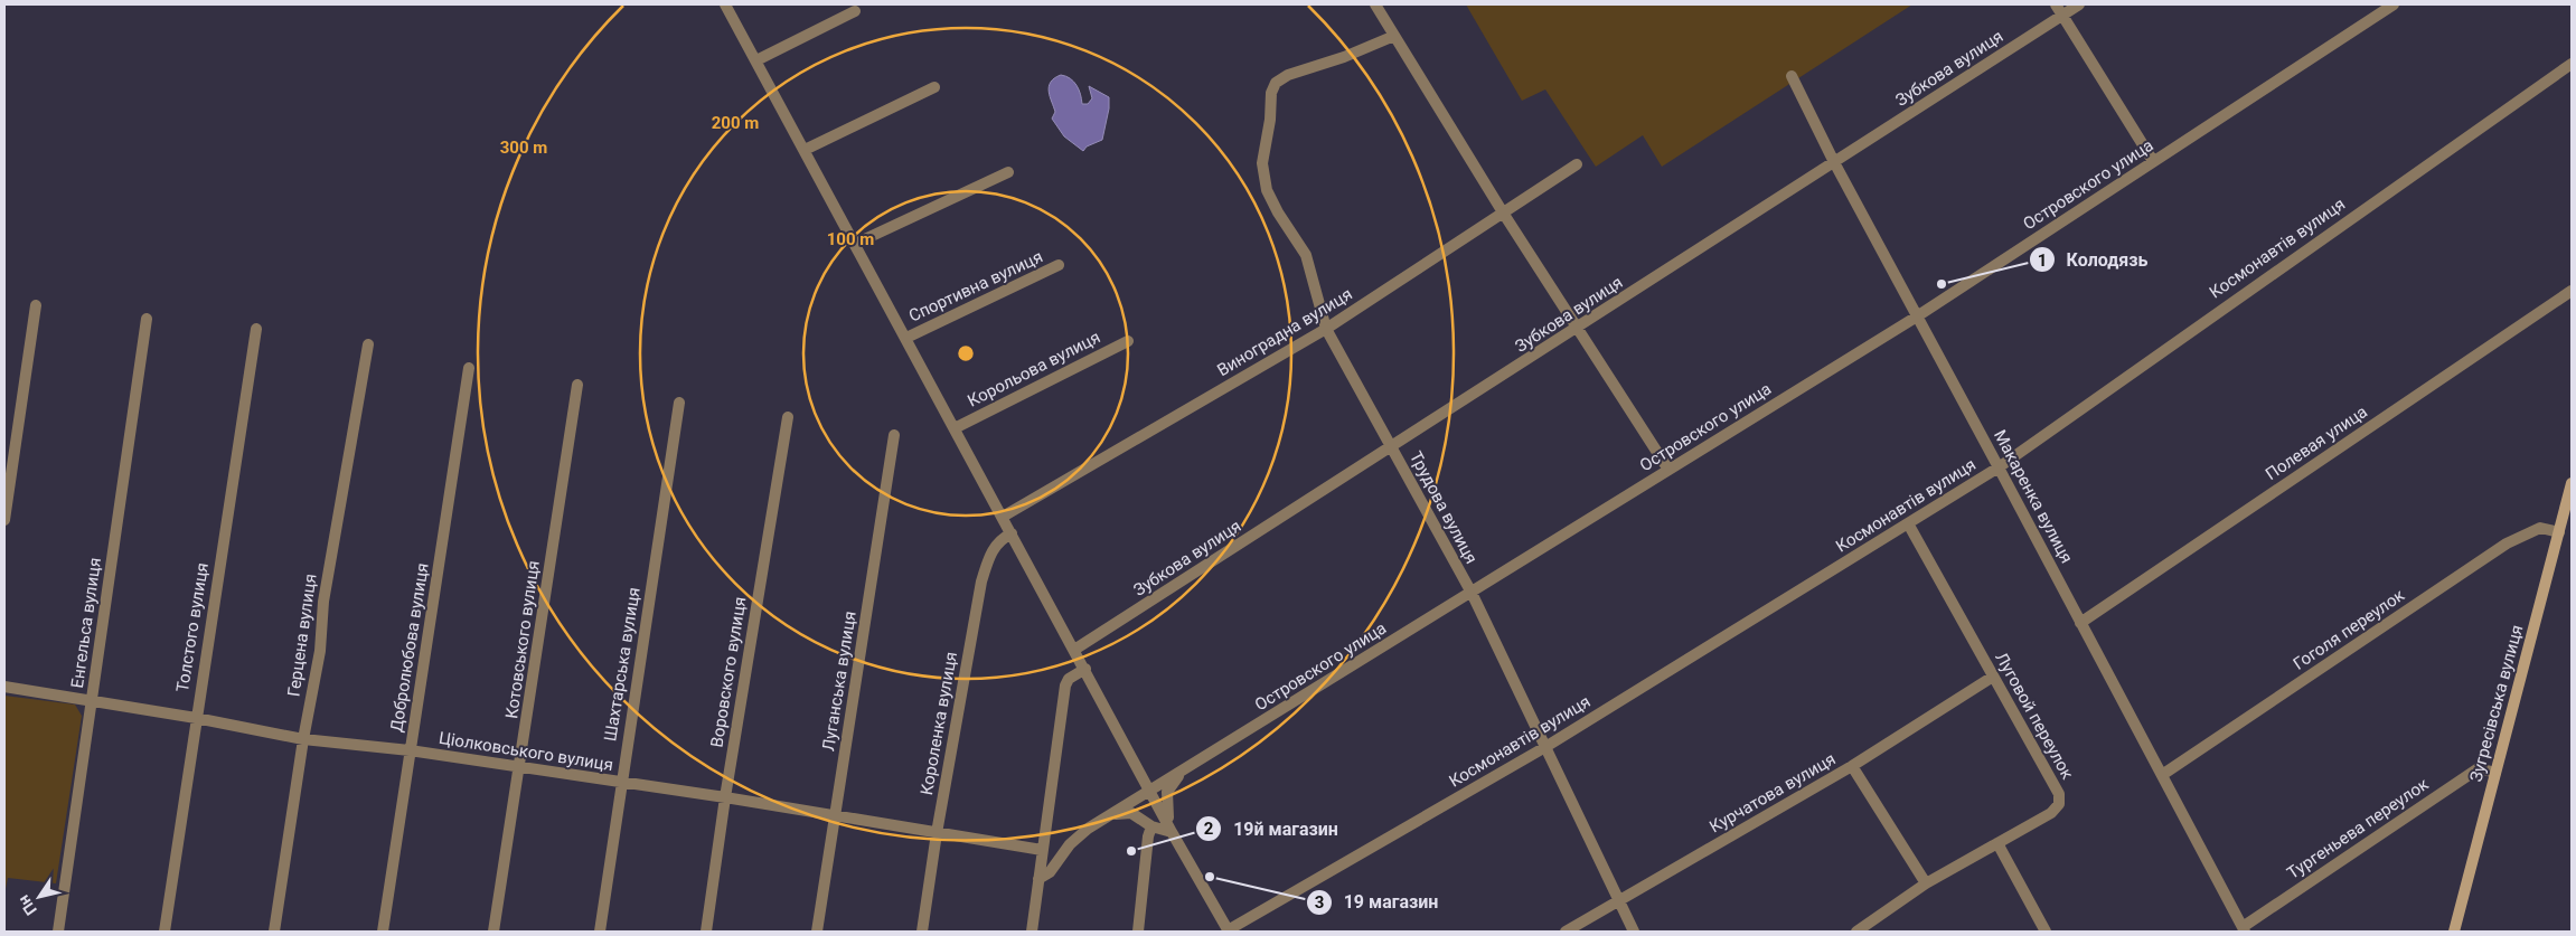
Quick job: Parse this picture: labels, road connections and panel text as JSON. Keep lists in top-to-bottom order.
{
  "streets": {
    "street": [
      "Зубкова вулиця",
      "Островского улица",
      "Космонавтів вулиця",
      "Спортивна вулиця",
      "Виноградна вулиця",
      "Корольова вулиця",
      "Полевая улица",
      "Макаренка вулиця",
      "Трудова вулиця",
      "Енгельса вулиця",
      "Толстого вулиця",
      "Гоголя переулок",
      "Герцена вулиця",
      "Котовського вулиця",
      "Добролюбова вулиця",
      "Шахтарська вулиця",
      "Воровского вулиця",
      "Луганська вулиця",
      "Зугресівська вулиця",
      "Луговой переулок",
      "Короленка вулиця",
      "Ціолковського вулиця",
      "Курчатова вулиця",
      "Тургеньева переулок"
    ]
  },
  "crossings": [
    ["Зубкова вулиця", "Макаренка вулиця"],
    ["Зубкова вулиця", "Трудова вулиця"],
    ["Островского улица", "Макаренка вулиця"],
    ["Островского улица", "Трудова вулиця"],
    ["Космонавтів вулиця", "Макаренка вулиця"],
    ["Космонавтів вулиця", "Трудова вулиця"],
    ["Космонавтів вулиця", "Луговой переулок"],
    ["Виноградна вулиця", "Трудова вулиця"],
    ["Полевая улица", "Макаренка вулиця"],
    ["Макаренка вулиця", "Гоголя переулок"],
    ["Макаренка вулиця", "Тургеньева переулок"],
    ["Трудова вулиця", "Курчатова вулиця"],
    ["Енгельса вулиця", "Ціолковського вулиця"],
    ["Толстого вулиця", "Ціолковського вулиця"],
    ["Гоголя переулок", "Зугресівська вулиця"],
    ["Герцена вулиця", "Ціолковського вулиця"],
    ["Котовського вулиця", "Ціолковського вулиця"],
    ["Добролюбова вулиця", "Ціолковського вулиця"],
    ["Шахтарська вулиця", "Ціолковського вулиця"],
    ["Воровского вулиця", "Ціолковського вулиця"],
    ["Луганська вулиця", "Ціолковського вулиця"],
    ["Зугресівська вулиця", "Тургеньева переулок"],
    ["Луговой переулок", "Курчатова вулиця"],
    ["Короленка вулиця", "Ціолковського вулиця"]
  ],
  "places": ["Колодязь", "19й магазин", "19 магазин"],
  "north": "bottom left",
  "rings": ["200 m", "300 m", "100 m"]
}
